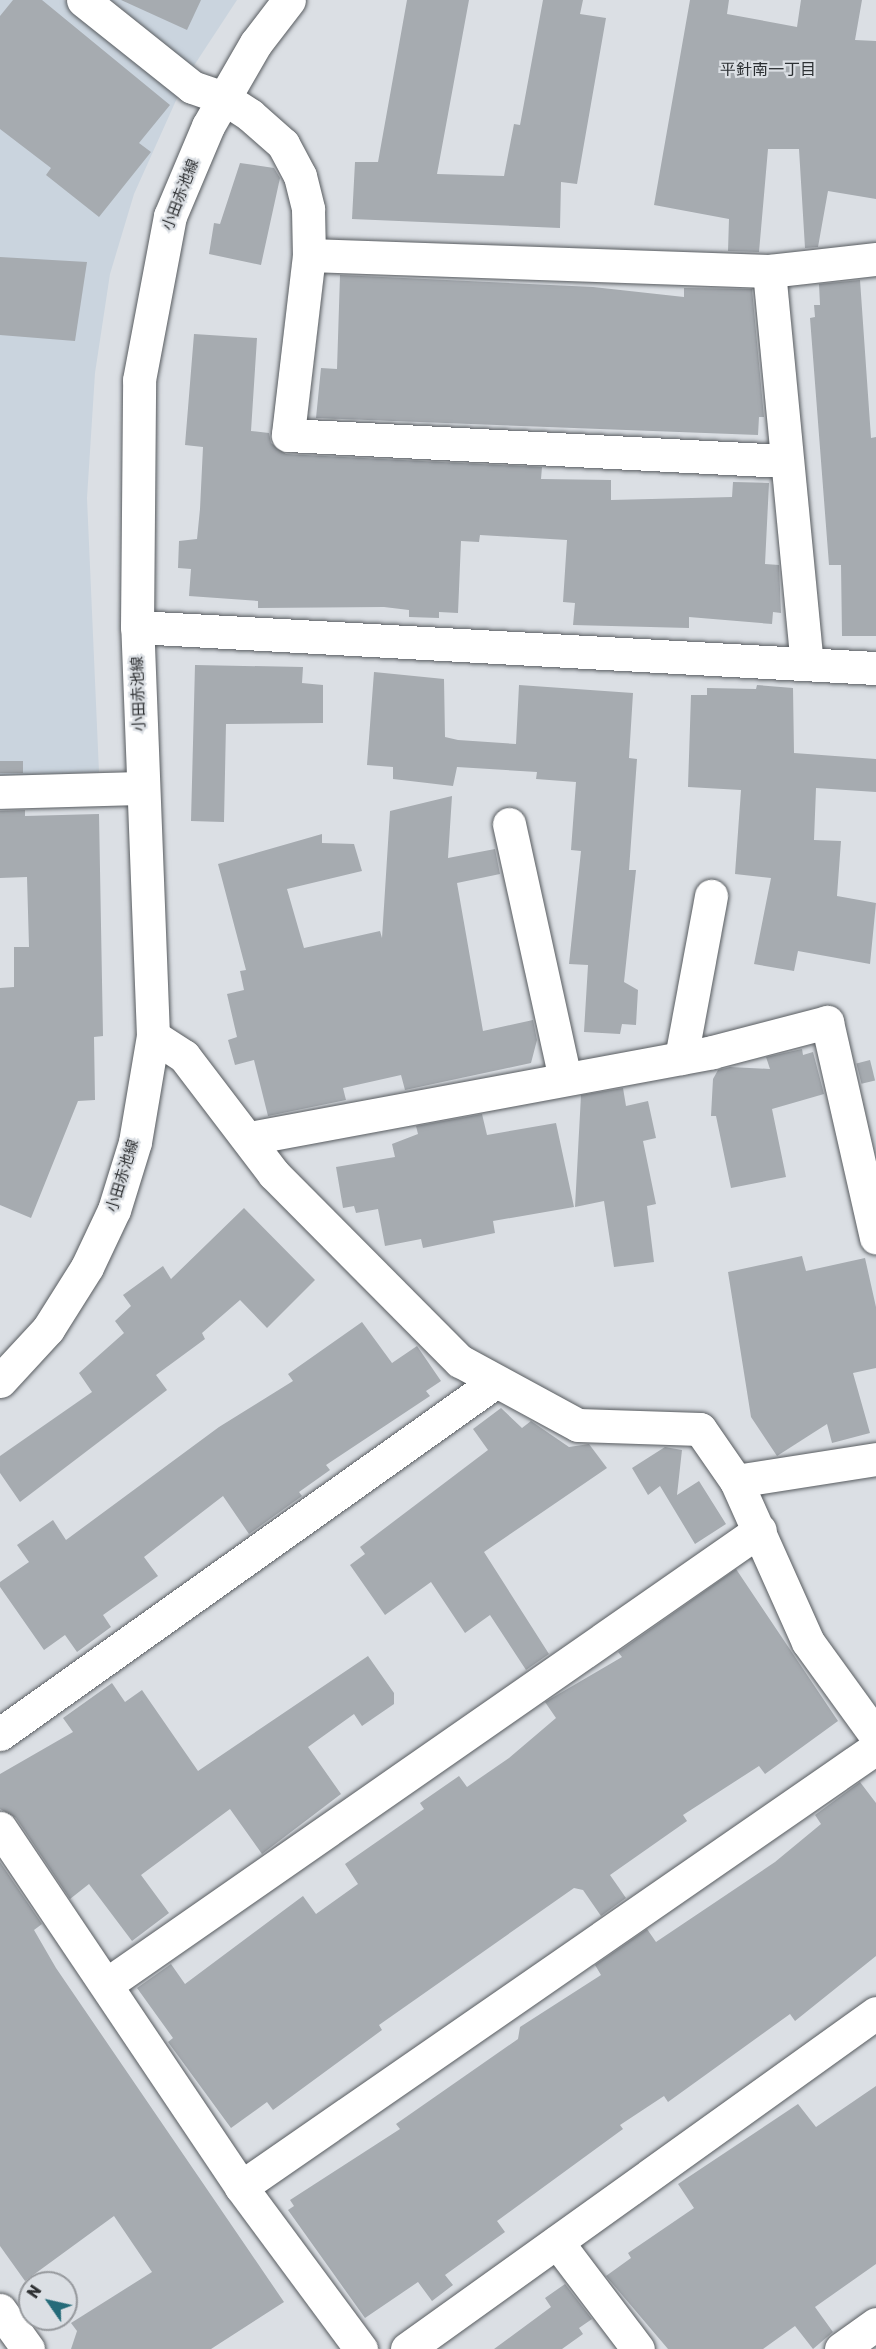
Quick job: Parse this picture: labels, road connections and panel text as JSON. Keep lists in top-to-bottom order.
{
  "streets": {
    "street": ["小田赤池線"]
  },
  "districts": ["平針南一丁目"],
  "north": "top left"
}
